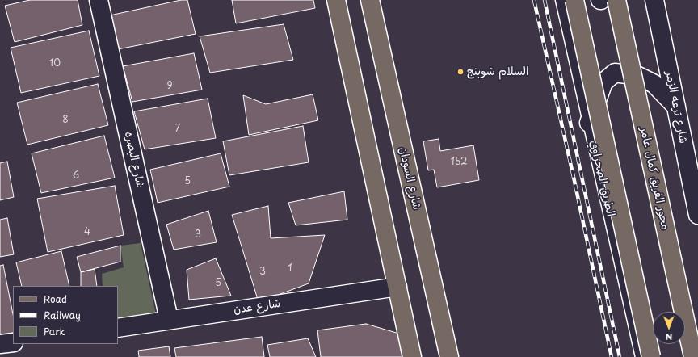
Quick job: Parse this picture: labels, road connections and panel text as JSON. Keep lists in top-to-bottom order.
{
  "streets": {
    "main road": ["شارع السودان", "محور الفريق كمال عامر"],
    "street": ["شارع ترعه الزمر", "شارع البصره", "شارع عدن"],
    "lane": ["الطريق الصحراوي"]
  },
  "crossings": [
    ["شارع البصره", "شارع عدن"]
  ],
  "places": ["السلام شوبنج"],
  "house_numbers": [
    "10",
    "9",
    "8",
    "7",
    "152",
    "6",
    "5",
    "4",
    "3",
    "1",
    "3",
    "5"
  ],
  "legend": ["Road", "Railway", "Park"],
  "north": "bottom"
}
